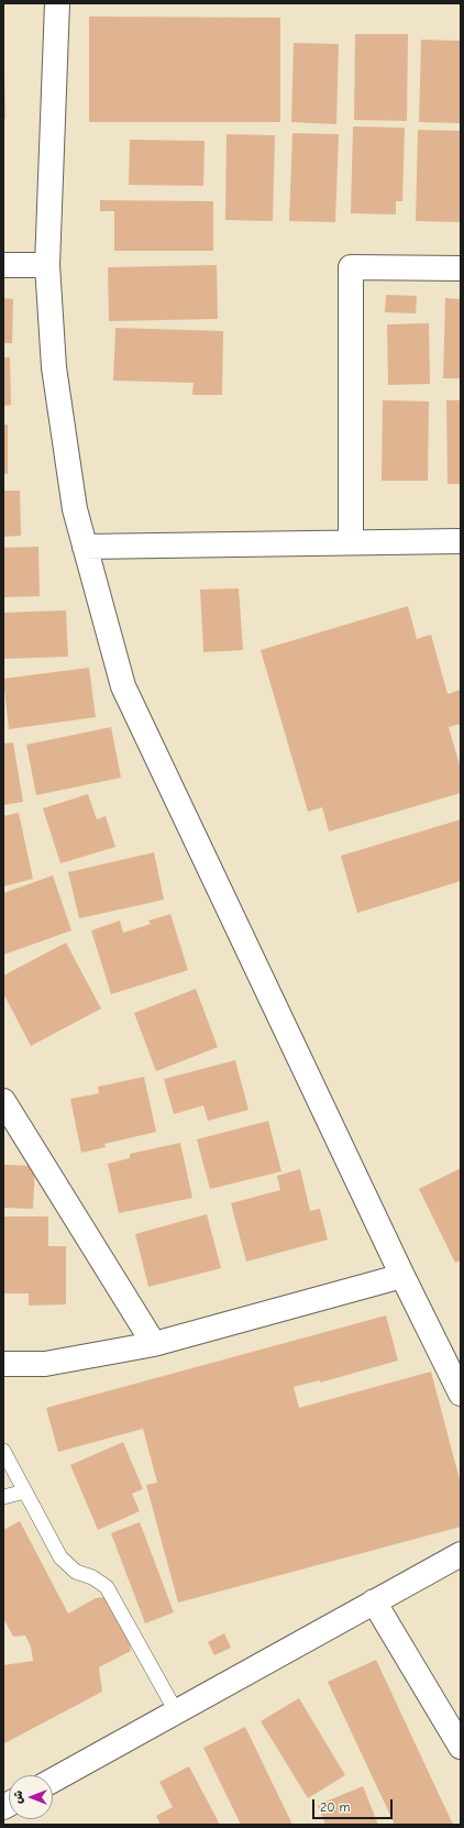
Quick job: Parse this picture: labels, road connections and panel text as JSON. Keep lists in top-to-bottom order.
{
  "scale_bar": "20 m",
  "north": "left"
}
